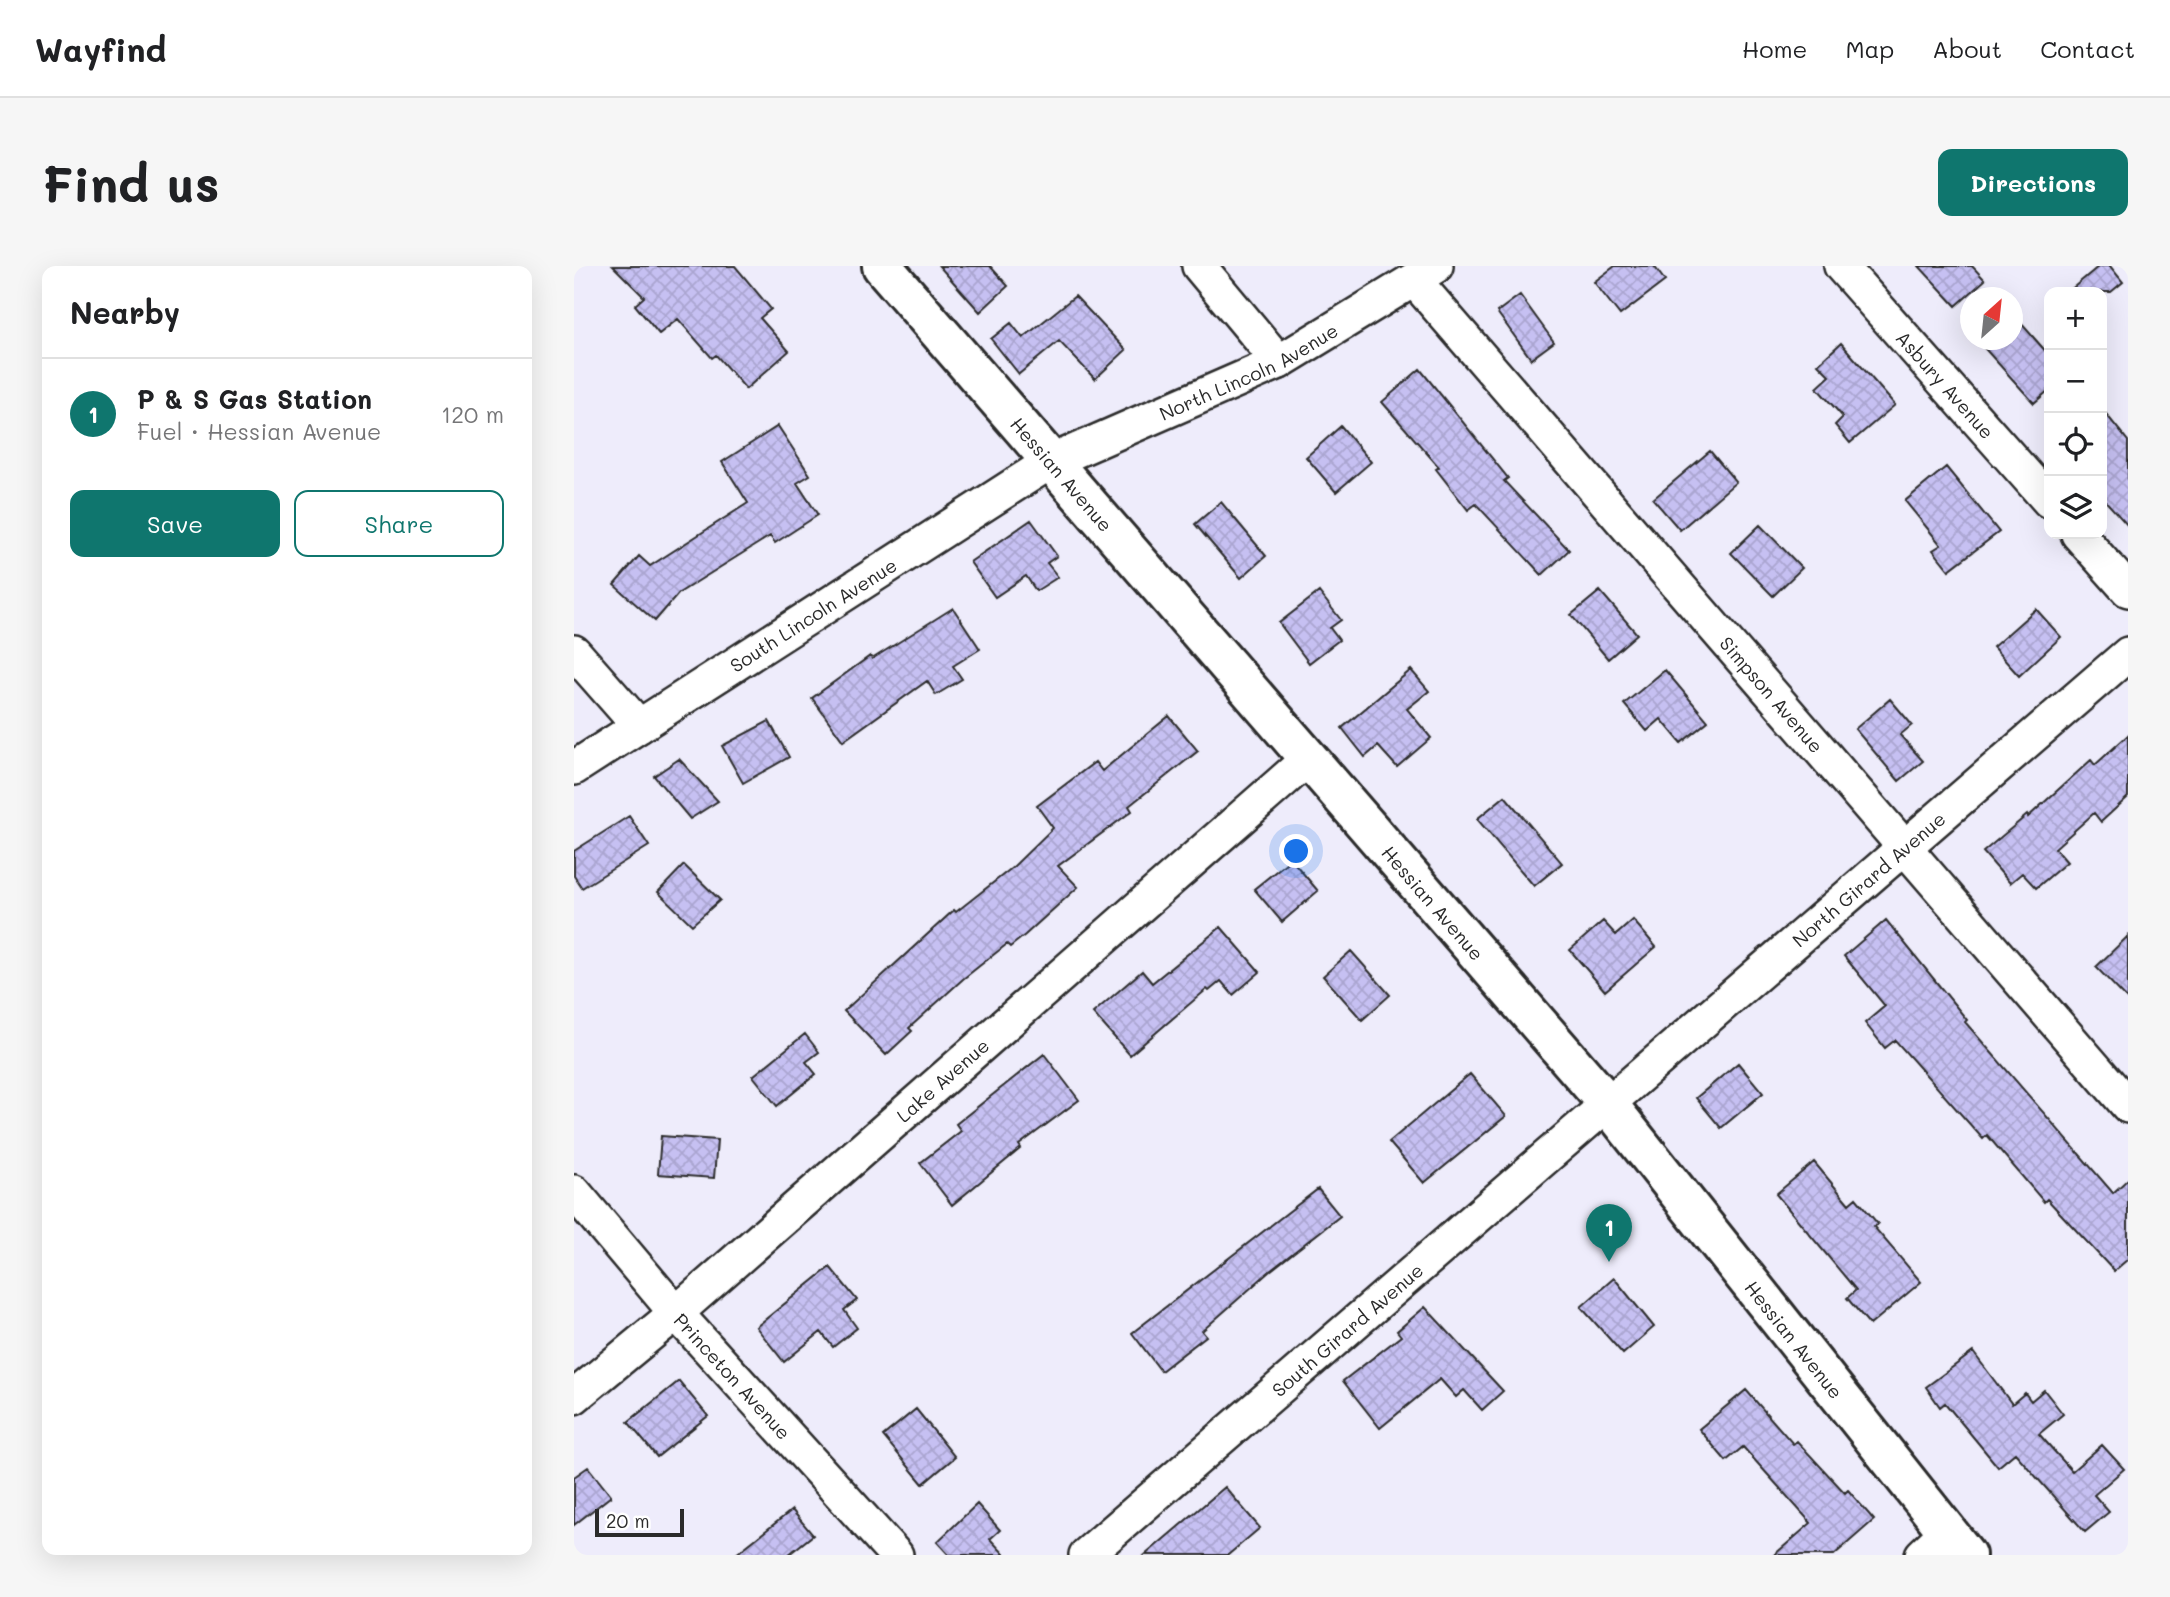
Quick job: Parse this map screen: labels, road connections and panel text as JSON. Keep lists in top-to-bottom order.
{
  "streets": {
    "main road": ["Hessian Avenue"],
    "street": [
      "North Lincoln Avenue",
      "Asbury Avenue",
      "South Lincoln Avenue",
      "Simpson Avenue",
      "North Girard Avenue",
      "Lake Avenue",
      "South Girard Avenue",
      "Princeton Avenue"
    ]
  },
  "crossings": [
    ["North Lincoln Avenue", "Hessian Avenue"],
    ["North Lincoln Avenue", "South Lincoln Avenue"],
    ["North Lincoln Avenue", "Simpson Avenue"],
    ["Hessian Avenue", "South Lincoln Avenue"],
    ["Hessian Avenue", "North Girard Avenue"],
    ["Hessian Avenue", "Lake Avenue"],
    ["Hessian Avenue", "South Girard Avenue"],
    ["Simpson Avenue", "North Girard Avenue"],
    ["North Girard Avenue", "South Girard Avenue"],
    ["Lake Avenue", "Princeton Avenue"]
  ],
  "scale_bar": "20 m",
  "north": "top right",
  "page": {
    "header": "Wayfind",
    "nav": [
      "Home",
      "Map",
      "About",
      "Contact"
    ],
    "buttons": [
      "Directions",
      ["Save", "Share"]
    ],
    "title": "Find us",
    "heading": "Nearby",
    "map_buttons": ["+", "−"],
    "list": [
      {
        "mark": "1",
        "name": "P & S Gas Station",
        "note": "Fuel · Hessian Avenue",
        "value": "120 m"
      }
    ],
    "pins": "1",
    "scale": "20 m"
  }
}
